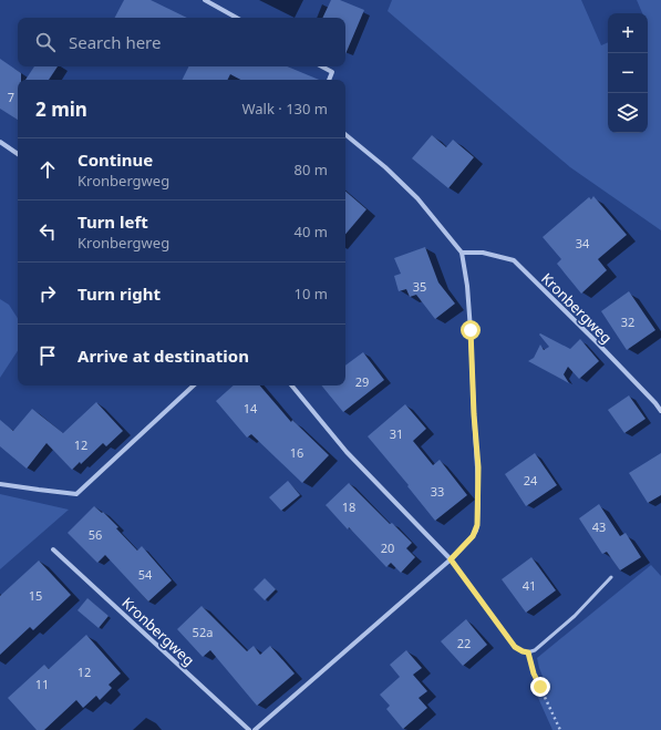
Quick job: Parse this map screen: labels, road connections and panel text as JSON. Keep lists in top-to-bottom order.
{
  "streets": {
    "street": ["Kronbergweg"]
  },
  "house_numbers": [
    "7",
    "34",
    "35",
    "32",
    "29",
    "14",
    "31",
    "12",
    "16",
    "24",
    "33",
    "18",
    "43",
    "56",
    "20",
    "54",
    "41",
    "15",
    "52a",
    "22",
    "12",
    "11"
  ],
  "page": {
    "map_buttons": ["+", "−"],
    "search": "Search here",
    "heading": ["2 min", "Walk · 130 m"],
    "list": [
      ["Continue", "Kronbergweg", "80 m"],
      ["Turn left", "Kronbergweg", "40 m"],
      ["Turn right", "10 m"],
      "Arrive at destination"
    ]
  }
}
